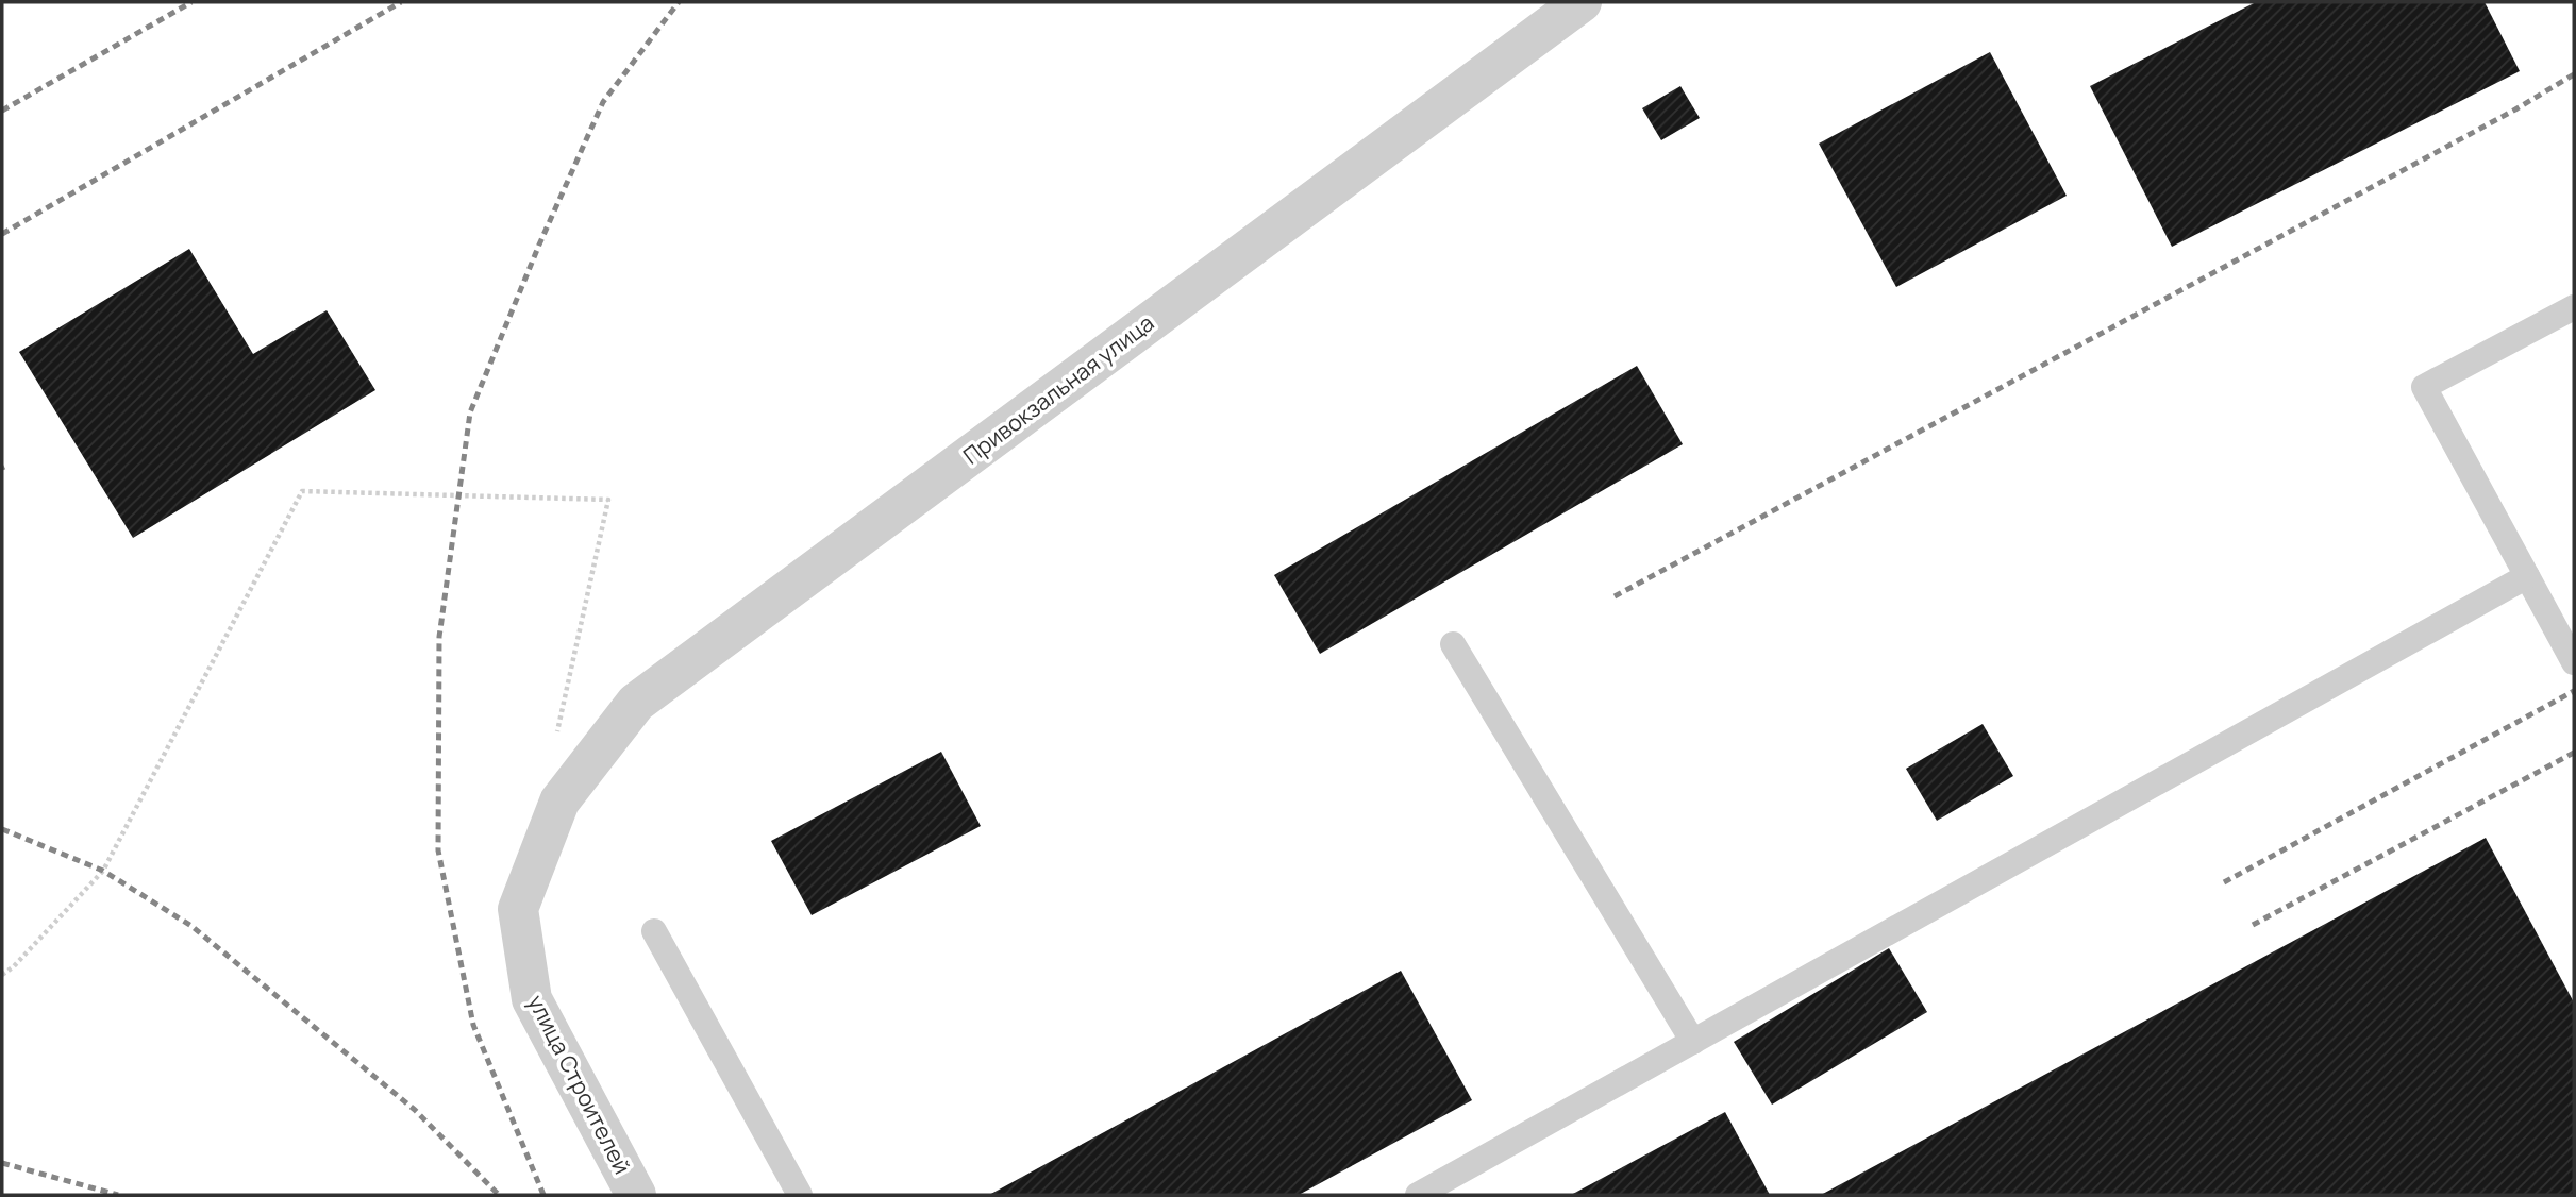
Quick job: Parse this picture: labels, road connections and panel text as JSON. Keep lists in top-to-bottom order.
{
  "streets": {
    "street": ["Привокзальная улица", "улица Строителей"]
  },
  "crossings": [
    ["Привокзальная улица", "улица Строителей"]
  ]
}
